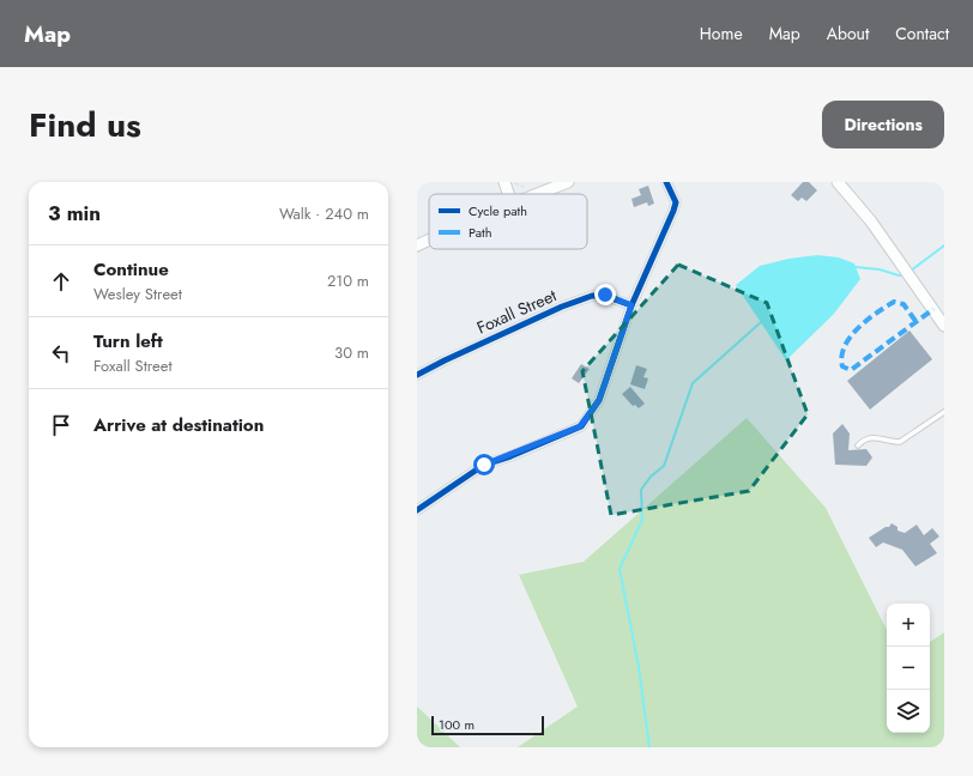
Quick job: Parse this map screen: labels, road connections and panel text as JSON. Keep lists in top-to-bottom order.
{
  "streets": {
    "street": ["Foxall Street"]
  },
  "legend": ["Cycle path", "Path"],
  "scale_bar": "100 m",
  "page": {
    "header": "Map",
    "nav": [
      "Home",
      "Map",
      "About",
      "Contact"
    ],
    "title": "Find us",
    "buttons": "Directions",
    "heading": ["3 min", "Walk · 240 m"],
    "list": [
      ["Continue", "Wesley Street", "210 m"],
      ["Turn left", "Foxall Street", "30 m"],
      "Arrive at destination"
    ],
    "map_buttons": ["+", "−"],
    "scale": "100 m"
  }
}
